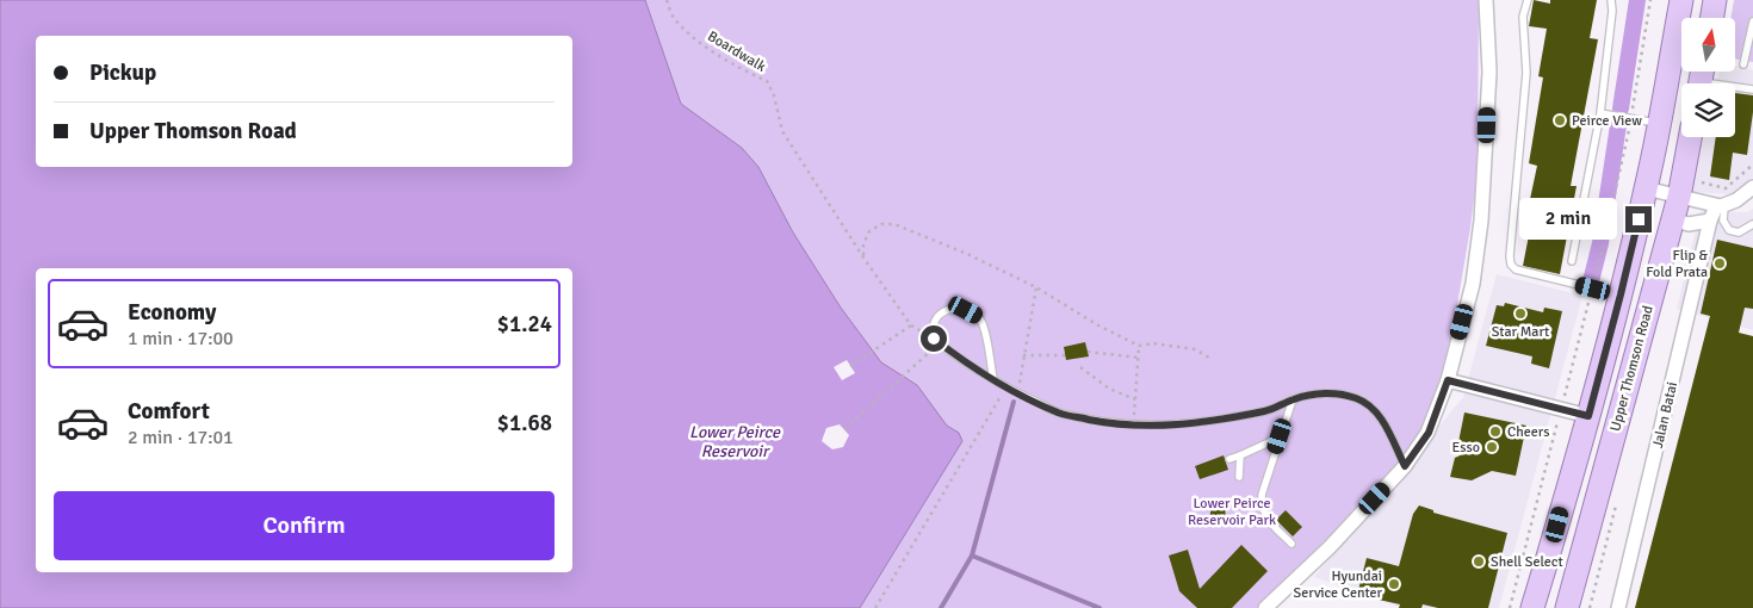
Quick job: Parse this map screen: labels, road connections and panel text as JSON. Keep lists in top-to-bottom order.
{
  "streets": {
    "main road": ["Upper Thomson Road"],
    "street": ["Jalan Batai"],
    "path": ["Boardwalk"]
  },
  "water": ["Lower Peirce Reservoir"],
  "parks": ["Lower Peirce Reservoir Park"],
  "places": [
    "Peirce View",
    "Flip & Fold Prata",
    "Star Mart",
    "Cheers",
    "Esso",
    "Shell Select",
    "Hyundai Service Center"
  ],
  "north": "top",
  "page": {
    "banner": ["Pickup", "Upper Thomson Road"],
    "bubble": "2 min",
    "list": [
      {
        "name": "Economy",
        "note": "1 min · 17:00",
        "value": "$1.24"
      },
      {
        "name": "Comfort",
        "note": "2 min · 17:01",
        "value": "$1.68"
      }
    ],
    "buttons": "Confirm"
  }
}
